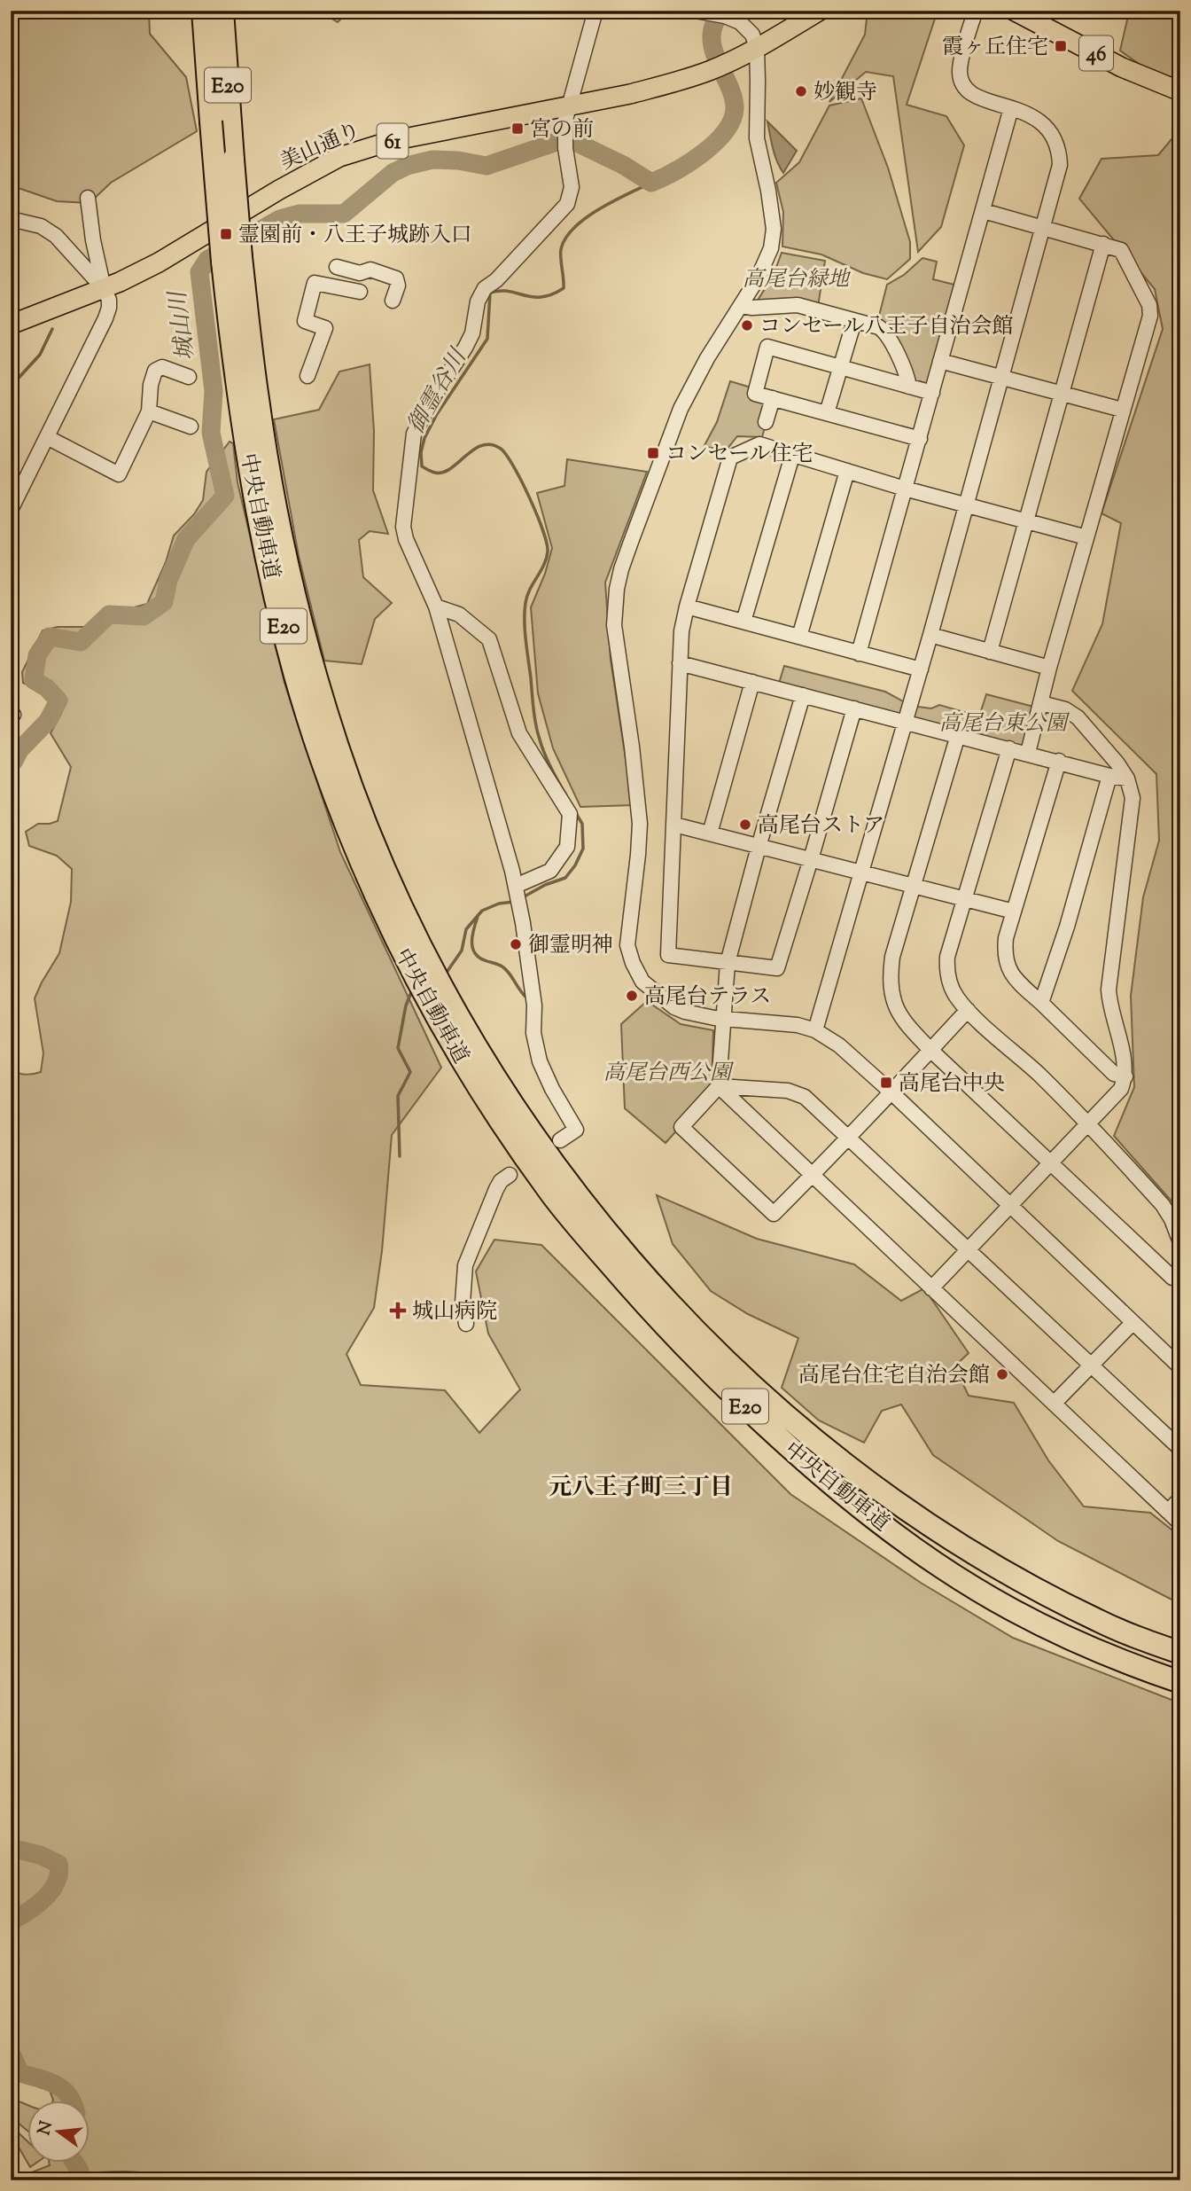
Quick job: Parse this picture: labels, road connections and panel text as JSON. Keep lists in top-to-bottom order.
{
  "streets": {
    "highway": ["E20", "中央自動車道"],
    "main road": ["46", "61", "美山通り"]
  },
  "crossings": [
    ["61", "美山通り"]
  ],
  "districts": ["元八王子町三丁目"],
  "water": ["城山川", "御霊谷川"],
  "parks": ["高尾台緑地", "高尾台東公園", "高尾台西公園"],
  "places": {
    "transit": [
      "霞ヶ丘住宅",
      "宮の前",
      "霊園前・八王子城跡入口",
      "コンセール住宅",
      "高尾台中央"
    ],
    "other": [
      "妙観寺",
      "コンセール八王子自治会館",
      "高尾台ストア",
      "御霊明神",
      "高尾台テラス",
      "高尾台住宅自治会館"
    ],
    "health": ["城山病院"]
  },
  "north": "left"
}
